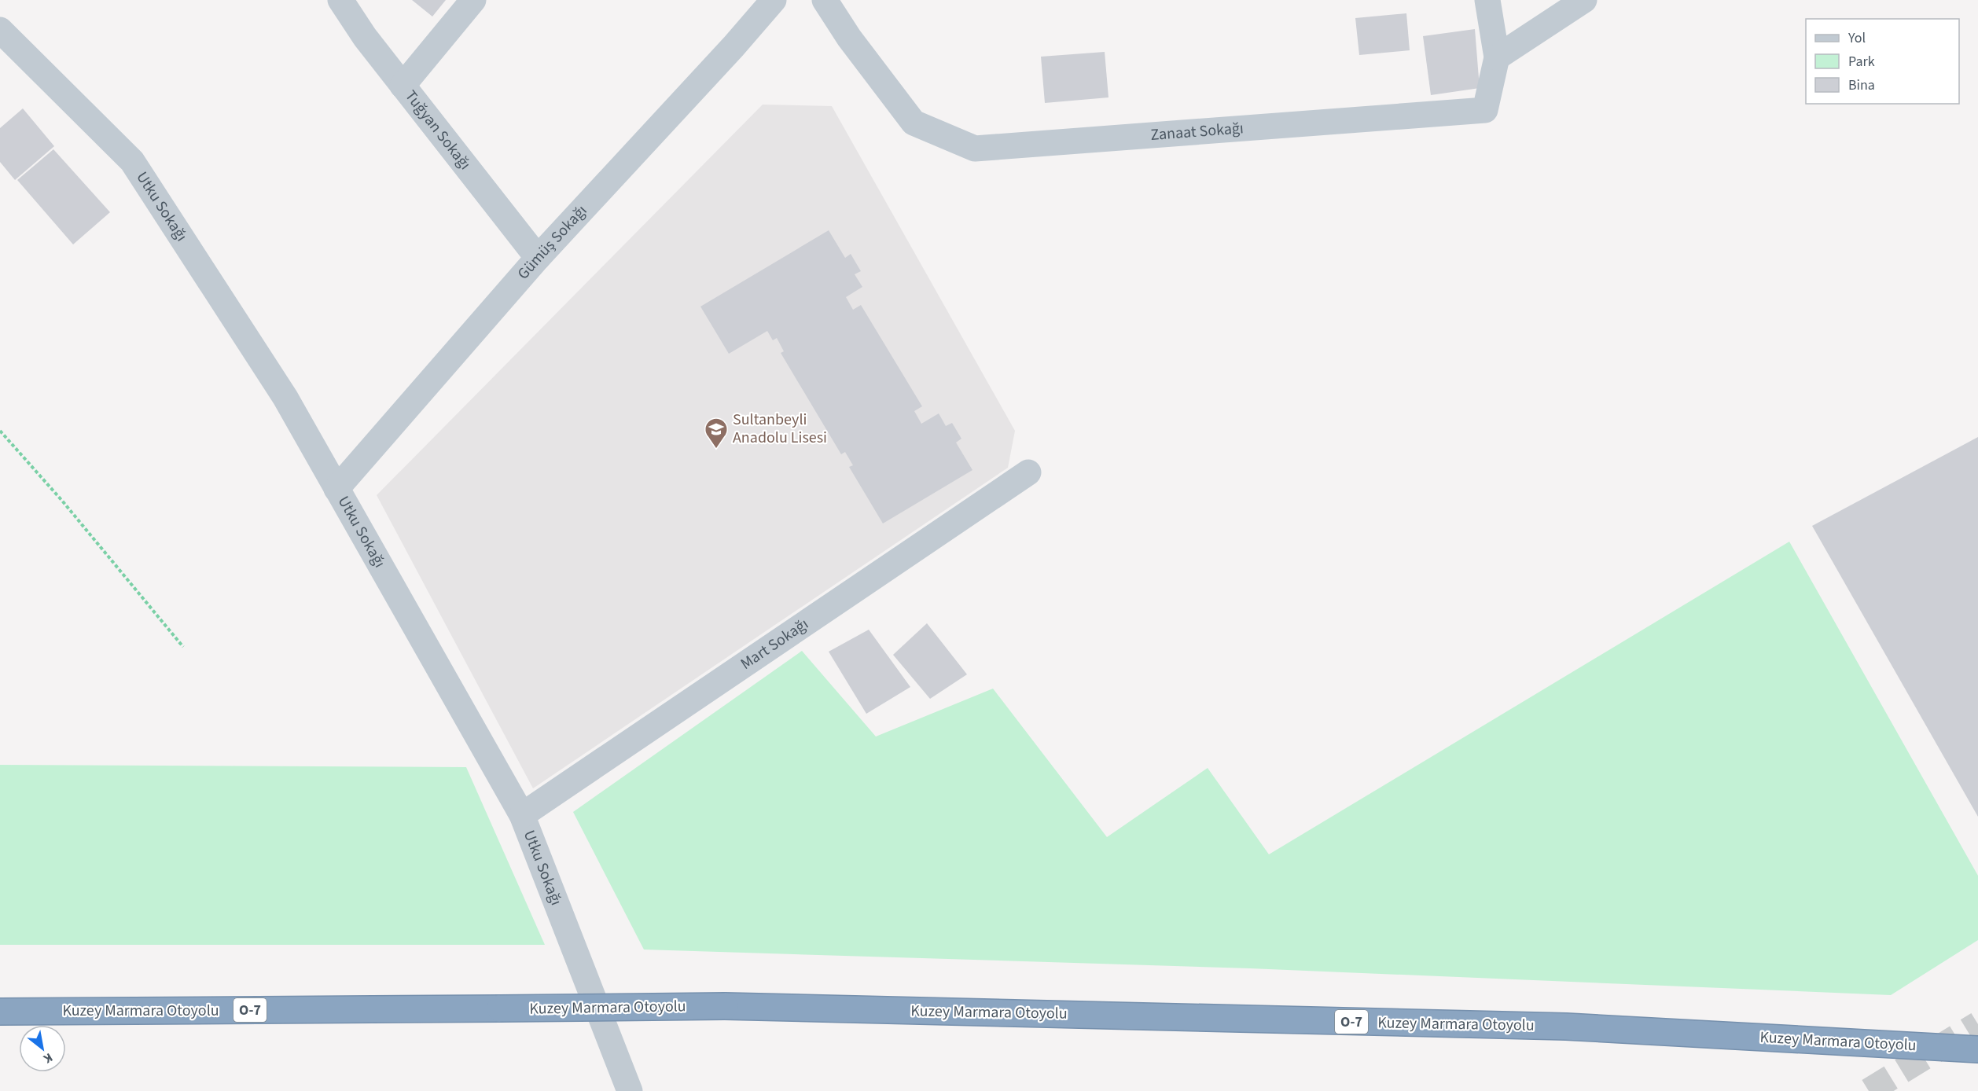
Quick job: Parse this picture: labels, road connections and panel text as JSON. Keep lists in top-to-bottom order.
{
  "streets": {
    "highway": ["Kuzey Marmara Otoyolu", "O-7"],
    "street": [
      "Tuğyan Sokağı",
      "Zanaat Sokağı",
      "Utku Sokağı",
      "Gümüş Sokağı",
      "Mart Sokağı"
    ]
  },
  "crossings": [
    ["Tuğyan Sokağı", "Gümüş Sokağı"],
    ["Utku Sokağı", "Gümüş Sokağı"],
    ["Utku Sokağı", "Mart Sokağı"]
  ],
  "places": {
    "school or university": ["Sultanbeyli Anadolu Lisesi"]
  },
  "legend": ["Yol", "Park", "Bina"],
  "north": "bottom right"
}
